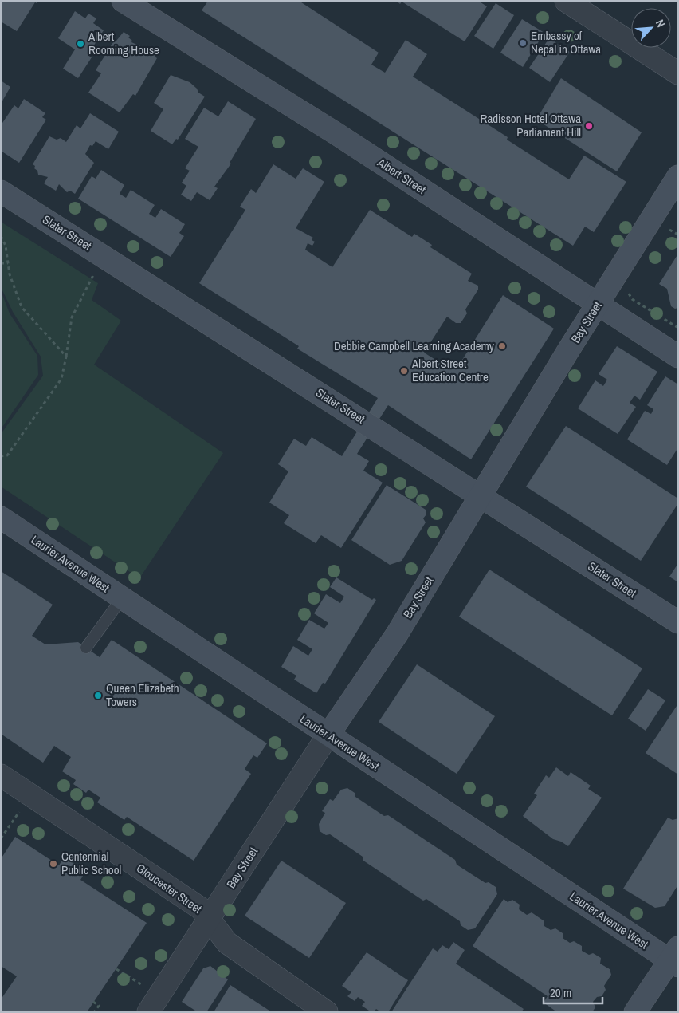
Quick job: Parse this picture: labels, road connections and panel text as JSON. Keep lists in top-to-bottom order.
{
  "streets": {
    "main road": [
      "Albert Street",
      "Slater Street",
      "Bay Street",
      "Laurier Avenue West"
    ],
    "street": ["Gloucester Street"]
  },
  "crossings": [
    ["Albert Street", "Bay Street"],
    ["Slater Street", "Bay Street"],
    ["Bay Street", "Laurier Avenue West"],
    ["Bay Street", "Gloucester Street"]
  ],
  "places": [
    "Embassy of Nepal in Ottawa",
    "Albert Rooming House",
    "Radisson Hotel Ottawa Parliament Hill",
    "Debbie Campbell Learning Academy",
    "Albert Street Education Centre",
    "Queen Elizabeth Towers",
    "Centennial Public School"
  ],
  "scale_bar": "20 m",
  "north": "top right"
}
